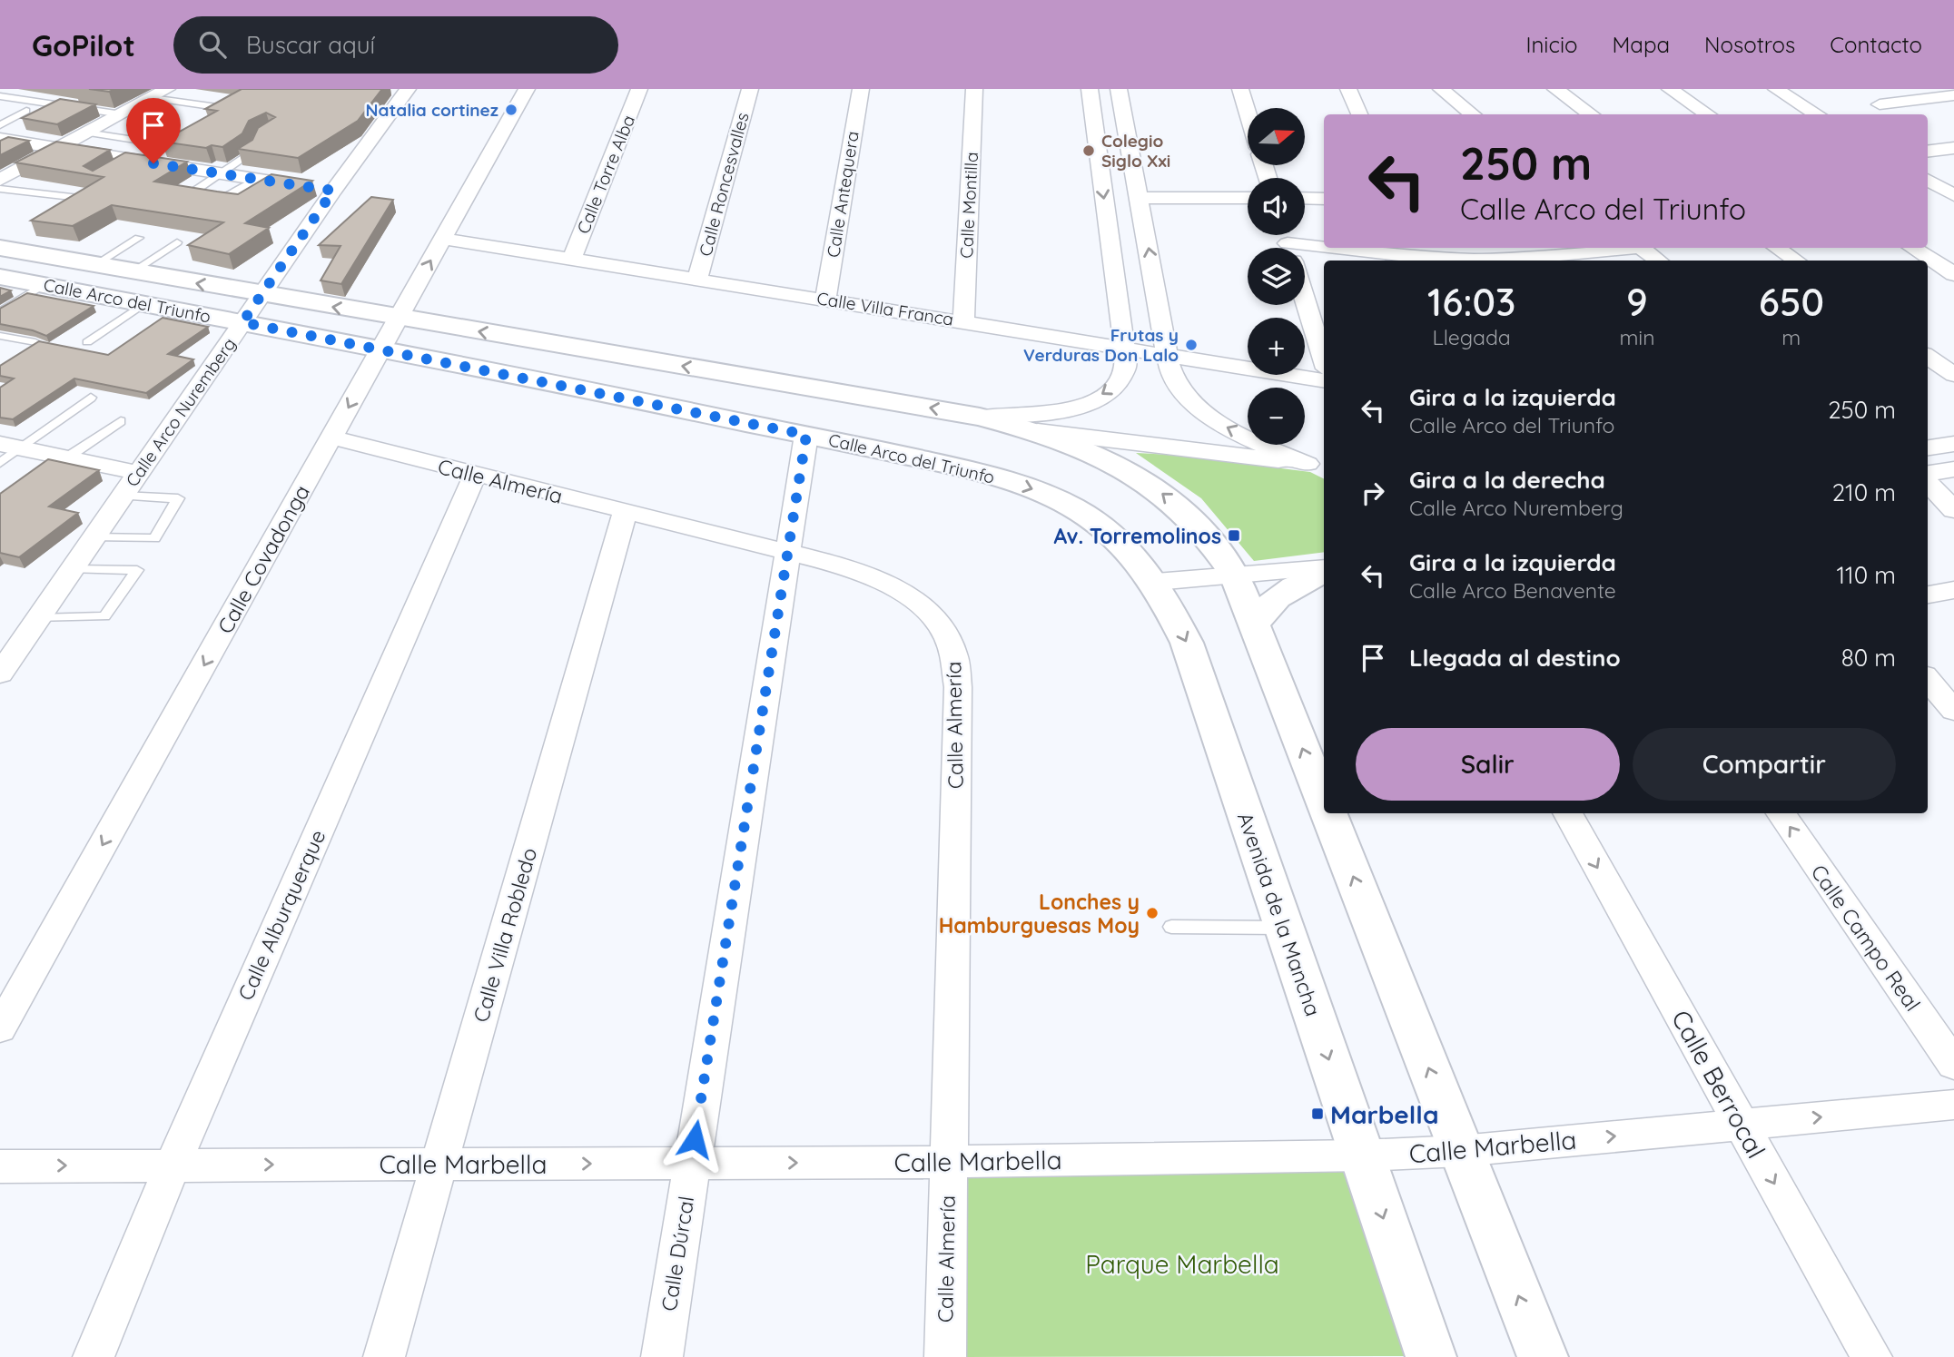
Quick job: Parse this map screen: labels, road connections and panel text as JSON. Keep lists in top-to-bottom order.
{
  "streets": {
    "street": [
      "Calle Torre Alba",
      "Calle Roncesvalles",
      "Calle Antequera",
      "Calle Montilla",
      "Calle Arco del Triunfo",
      "Calle Villa Franca",
      "Calle Arco Nuremberg",
      "Calle Almería",
      "Calle Covadonga",
      "Avenida de la Mancha",
      "Calle Alburquerque",
      "Calle Villa Robledo",
      "Calle Campo Real",
      "Calle Berrocal",
      "Calle Marbella",
      "Calle Dúrcal"
    ]
  },
  "crossings": [
    ["Calle Torre Alba", "Calle Villa Franca"],
    ["Calle Roncesvalles", "Calle Villa Franca"],
    ["Calle Antequera", "Calle Villa Franca"],
    ["Calle Montilla", "Calle Villa Franca"],
    ["Calle Arco del Triunfo", "Calle Arco Nuremberg"],
    ["Calle Arco del Triunfo", "Calle Covadonga"],
    ["Calle Arco del Triunfo", "Avenida de la Mancha"],
    ["Calle Arco del Triunfo", "Calle Dúrcal"],
    ["Calle Villa Franca", "Calle Covadonga"],
    ["Calle Almería", "Calle Covadonga"],
    ["Calle Almería", "Calle Alburquerque"],
    ["Calle Almería", "Calle Villa Robledo"],
    ["Calle Almería", "Calle Marbella"],
    ["Calle Almería", "Calle Dúrcal"],
    ["Avenida de la Mancha", "Calle Marbella"],
    ["Calle Alburquerque", "Calle Marbella"],
    ["Calle Villa Robledo", "Calle Marbella"],
    ["Calle Berrocal", "Calle Marbella"],
    ["Calle Marbella", "Calle Dúrcal"]
  ],
  "one_way": ["Calle Campo Real", "Calle Marbella"],
  "parks": ["Parque Marbella"],
  "places": {
    "other": [
      "Natalia cortinez",
      "Colegio Siglo Xxi",
      "Frutas y Verduras Don Lalo",
      "Lonches y Hamburguesas Moy"
    ],
    "transit": ["Av. Torremolinos", "Marbella"]
  },
  "north": "right",
  "page": {
    "header": "GoPilot",
    "search": "Buscar aquí",
    "nav": [
      "Inicio",
      "Mapa",
      "Nosotros",
      "Contacto"
    ],
    "map_buttons": ["+", "−"],
    "turn": ["250 m", "Calle Arco del Triunfo"],
    "eta": [
      "16:03",
      "Llegada",
      "9",
      "min",
      "650",
      "m"
    ],
    "list": [
      {
        "name": "Gira a la izquierda",
        "note": "Calle Arco del Triunfo",
        "value": "250 m"
      },
      {
        "name": "Gira a la derecha",
        "note": "Calle Arco Nuremberg",
        "value": "210 m"
      },
      {
        "name": "Gira a la izquierda",
        "note": "Calle Arco Benavente",
        "value": "110 m"
      },
      {
        "name": "Llegada al destino",
        "value": "80 m"
      }
    ],
    "buttons": ["Salir", "Compartir"]
  }
}
